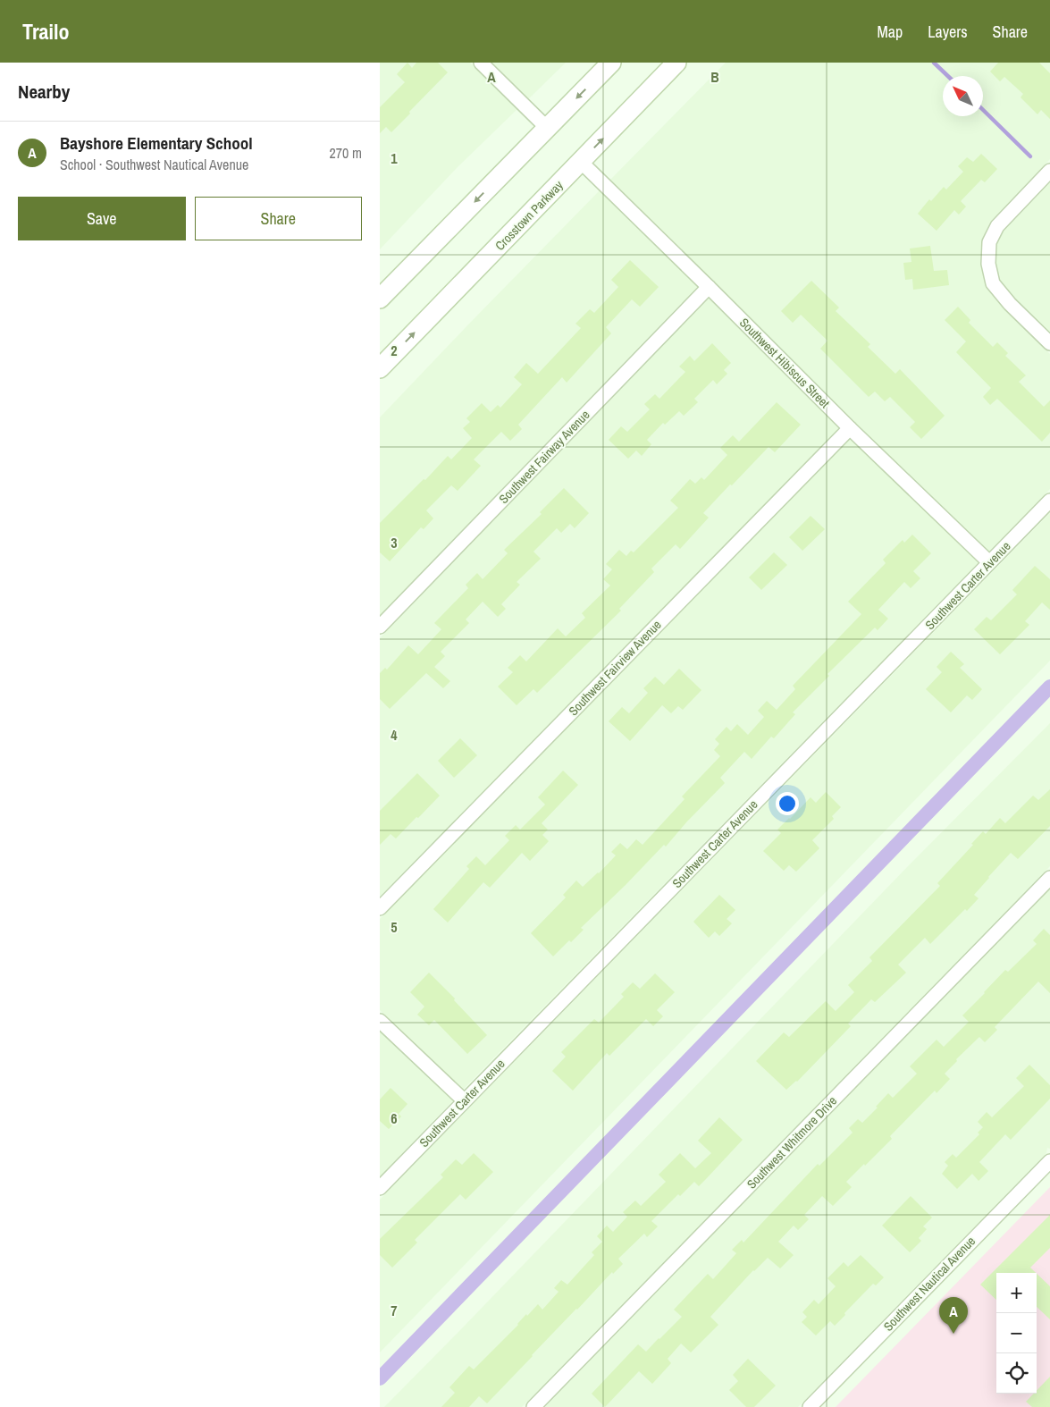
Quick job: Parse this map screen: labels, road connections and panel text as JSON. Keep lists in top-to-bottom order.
{
  "streets": {
    "main road": ["Crosstown Parkway"],
    "street": [
      "Southwest Hibiscus Street",
      "Southwest Fairway Avenue",
      "Southwest Carter Avenue",
      "Southwest Fairview Avenue",
      "Southwest Whitmore Drive",
      "Southwest Nautical Avenue"
    ]
  },
  "crossings": [
    ["Crosstown Parkway", "Southwest Hibiscus Street"],
    ["Southwest Hibiscus Street", "Southwest Fairway Avenue"],
    ["Southwest Hibiscus Street", "Southwest Carter Avenue"],
    ["Southwest Hibiscus Street", "Southwest Fairview Avenue"]
  ],
  "north": "top left",
  "page": {
    "header": "Trailo",
    "nav": ["Map", "Layers", "Share"],
    "heading": "Nearby",
    "list": [
      {
        "mark": "A",
        "name": "Bayshore Elementary School",
        "note": "School · Southwest Nautical Avenue",
        "value": "270 m"
      }
    ],
    "buttons": ["Save", "Share"],
    "map_buttons": ["+", "−"],
    "pins": "A"
  },
  "grid": {
    "columns": ["A", "B"],
    "rows": [
      "1",
      "2",
      "3",
      "4",
      "5",
      "6",
      "7"
    ]
  }
}
